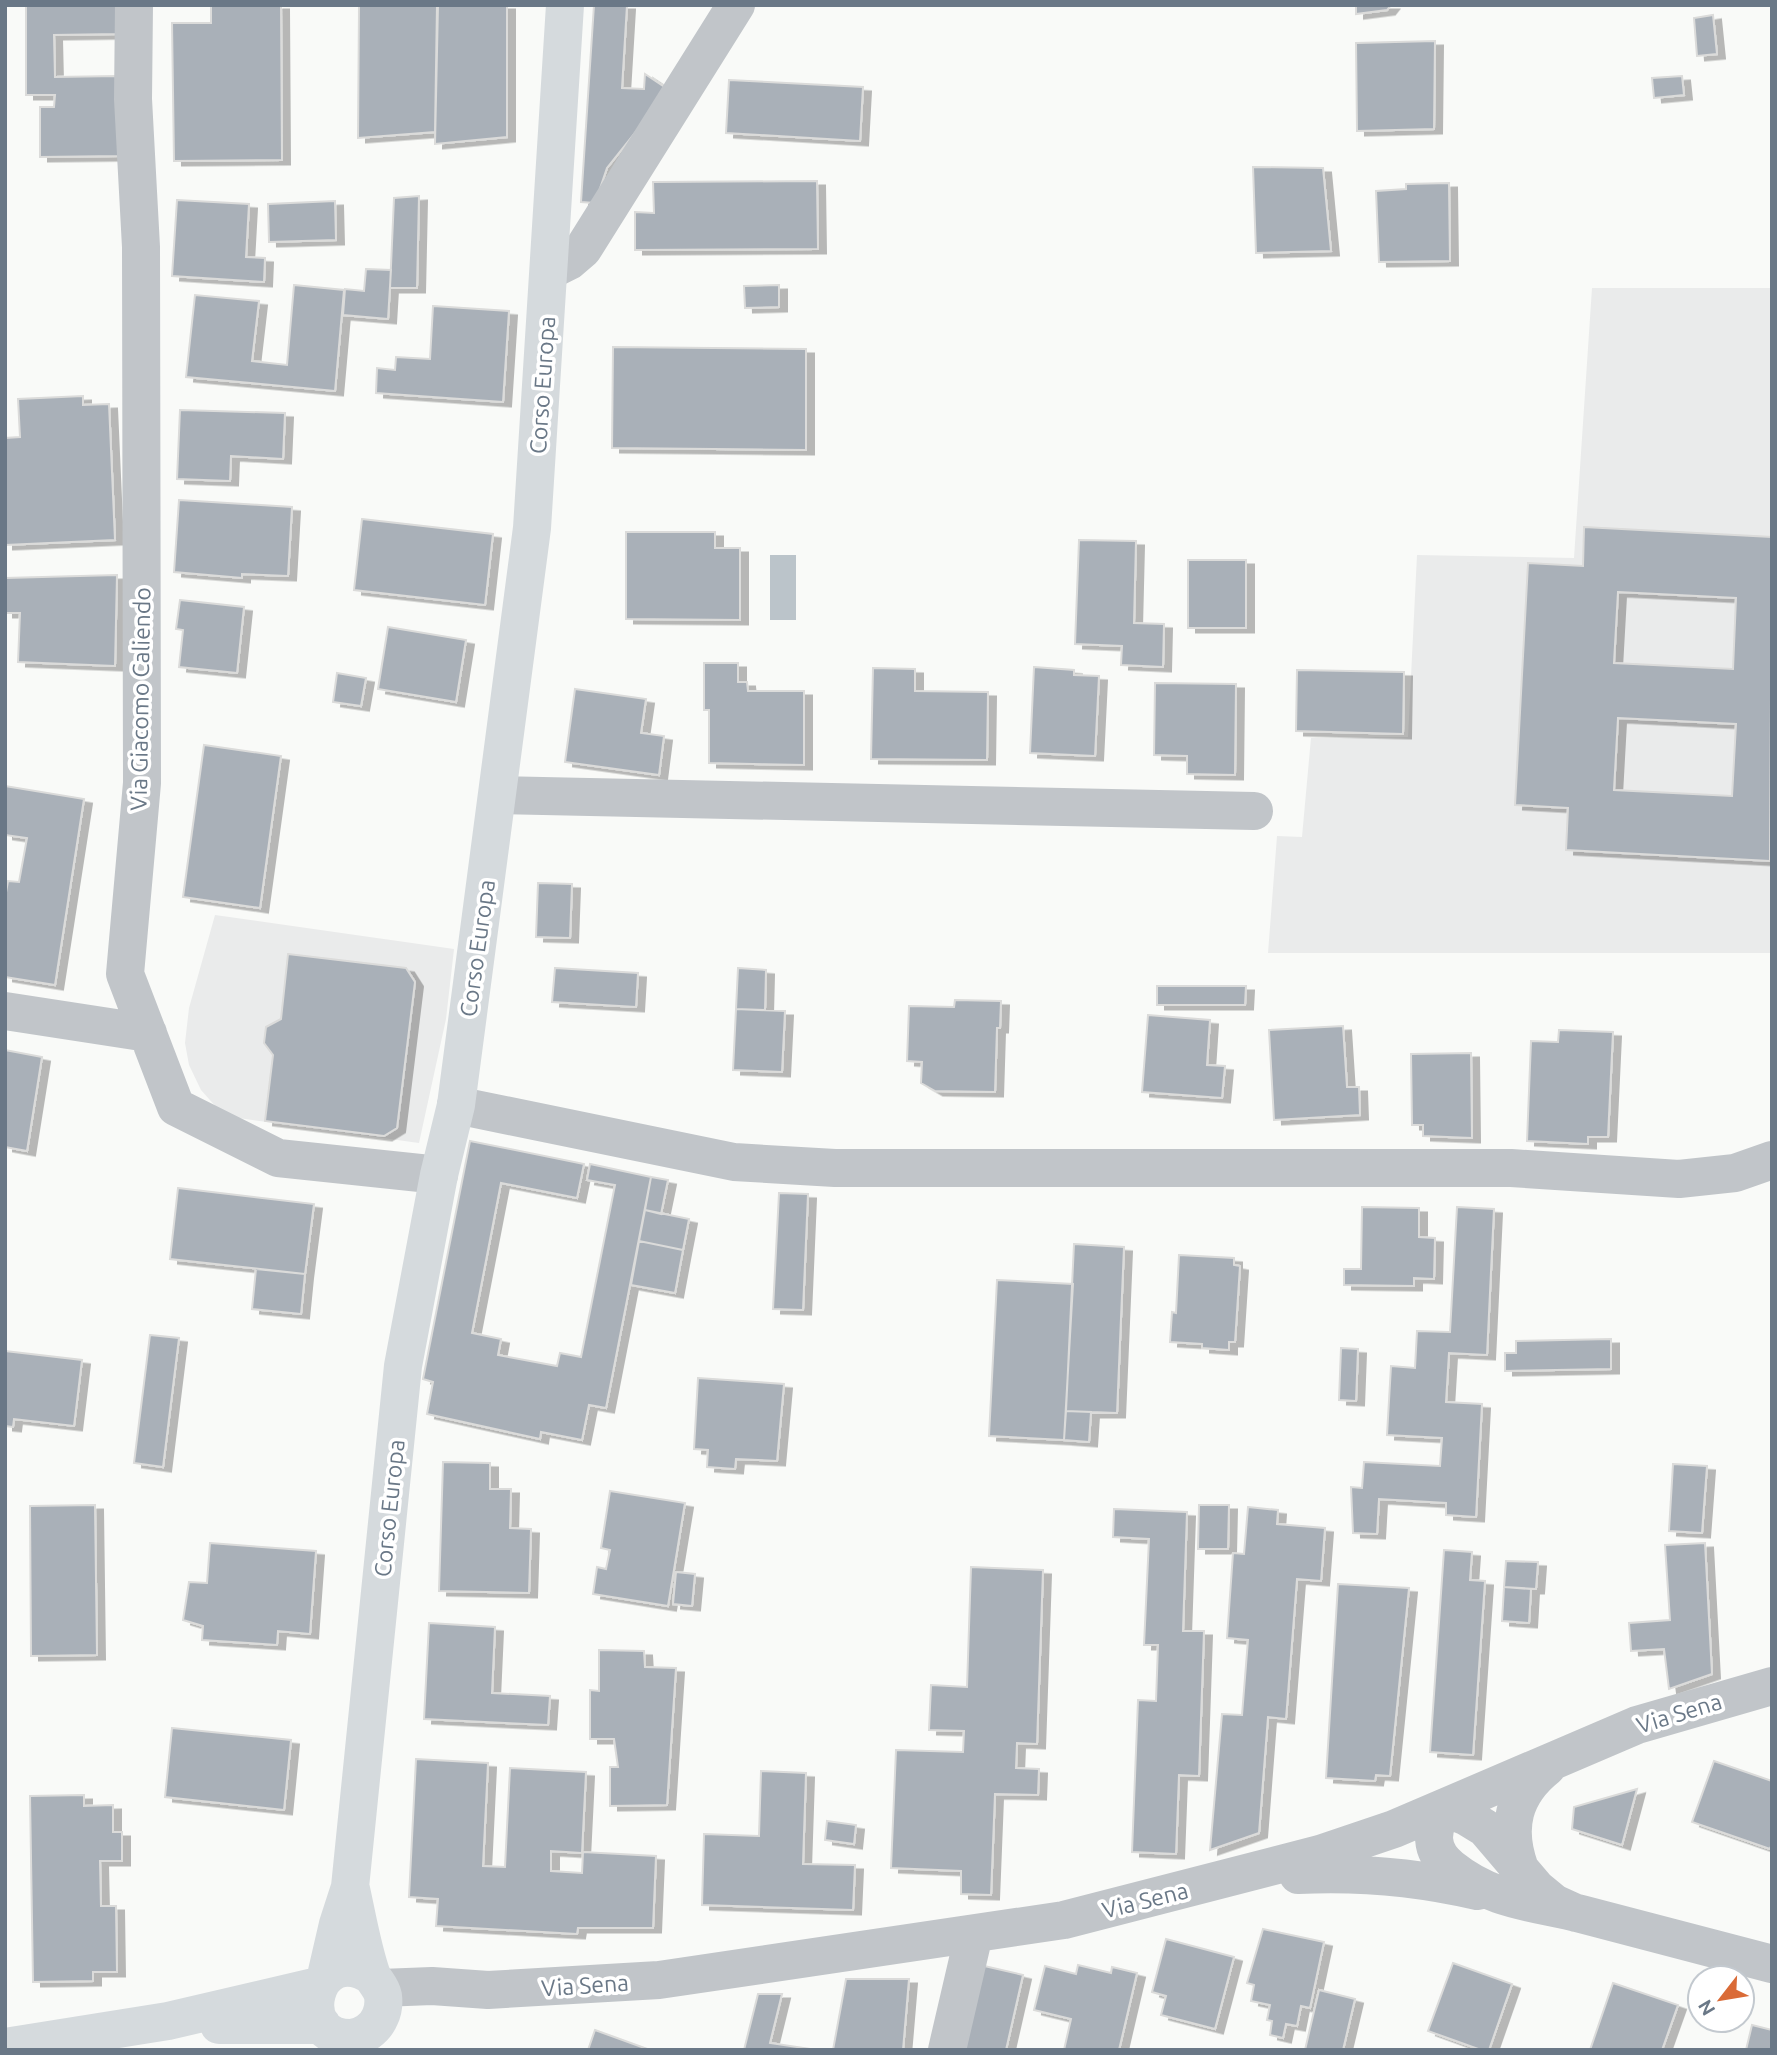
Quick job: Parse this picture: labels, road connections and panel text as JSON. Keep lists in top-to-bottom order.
{
  "streets": {
    "main road": ["Corso Europa"],
    "street": ["Via Giacomo Caliendo", "Via Sena"]
  },
  "crossings": [
    ["Corso Europa", "Via Giacomo Caliendo"]
  ],
  "north": "bottom left"
}
